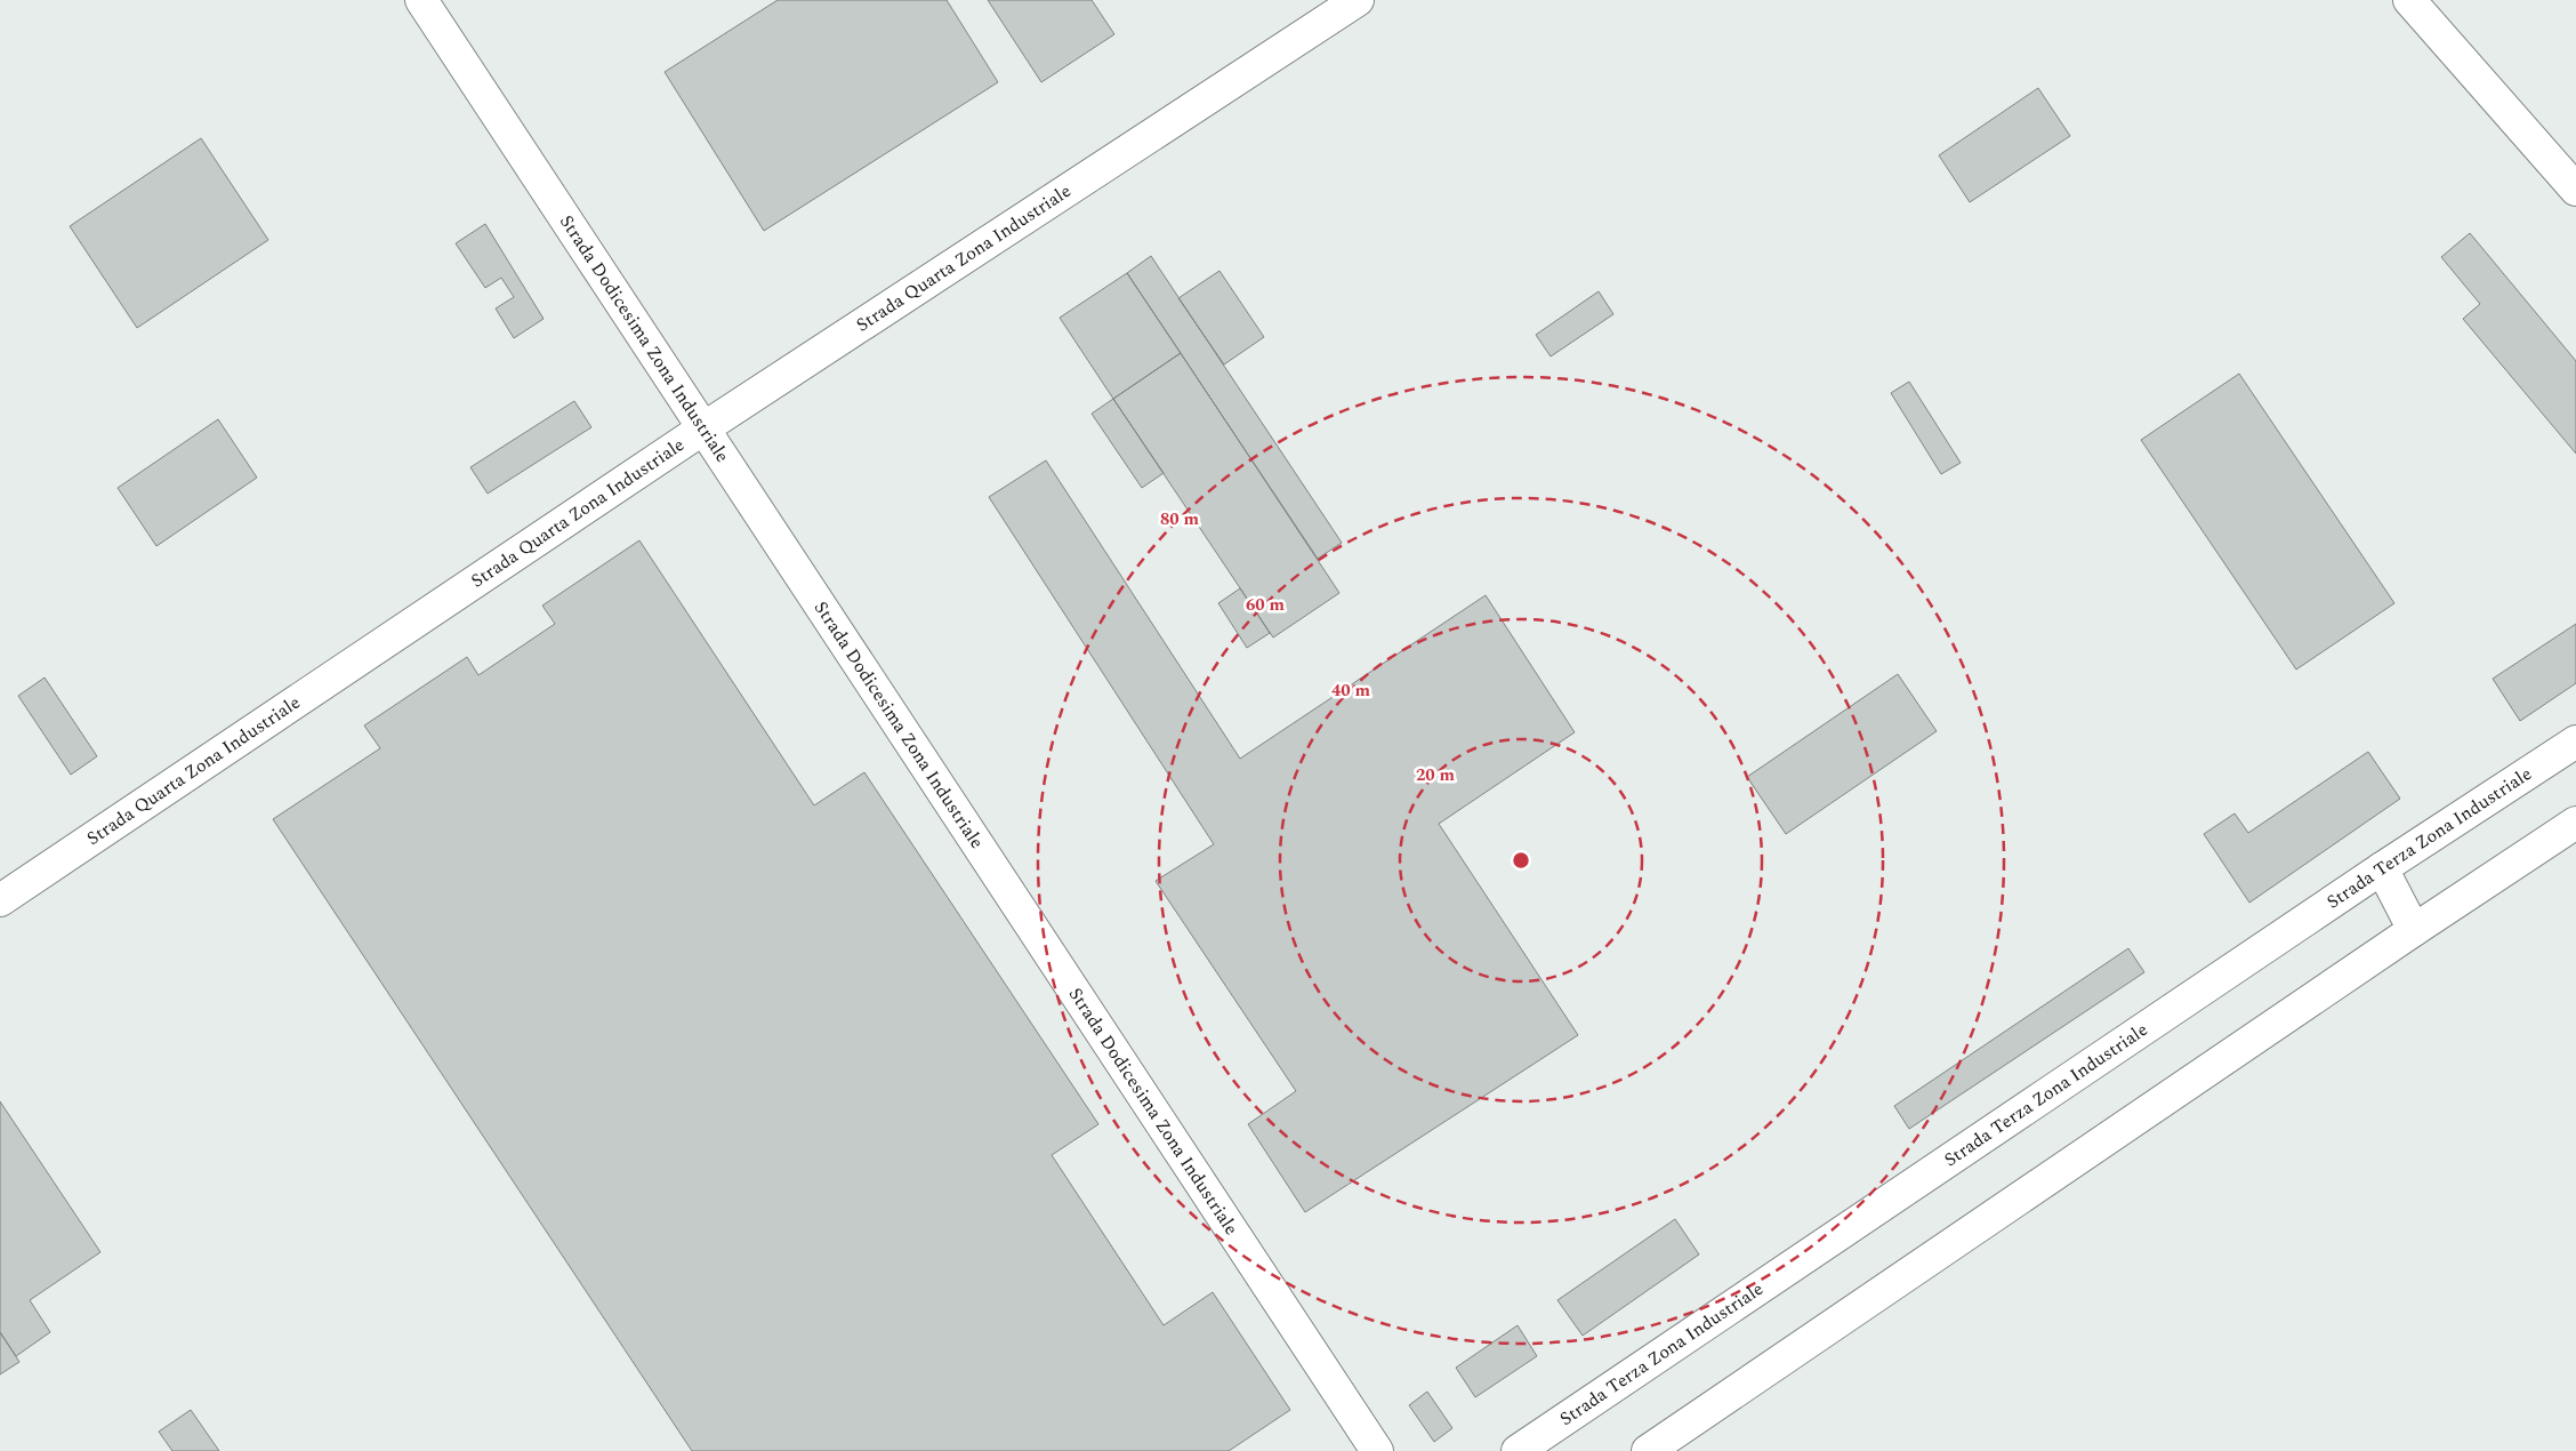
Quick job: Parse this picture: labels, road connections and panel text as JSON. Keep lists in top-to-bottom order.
{
  "streets": {
    "street": ["Strada Quarta Zona Industriale", "Strada Dodicesima Zona Industriale", "Strada Terza Zona Industriale"]
  },
  "crossings": [
    ["Strada Quarta Zona Industriale", "Strada Dodicesima Zona Industriale"]
  ],
  "rings": [
    "80 m",
    "60 m",
    "40 m",
    "20 m"
  ]
}
